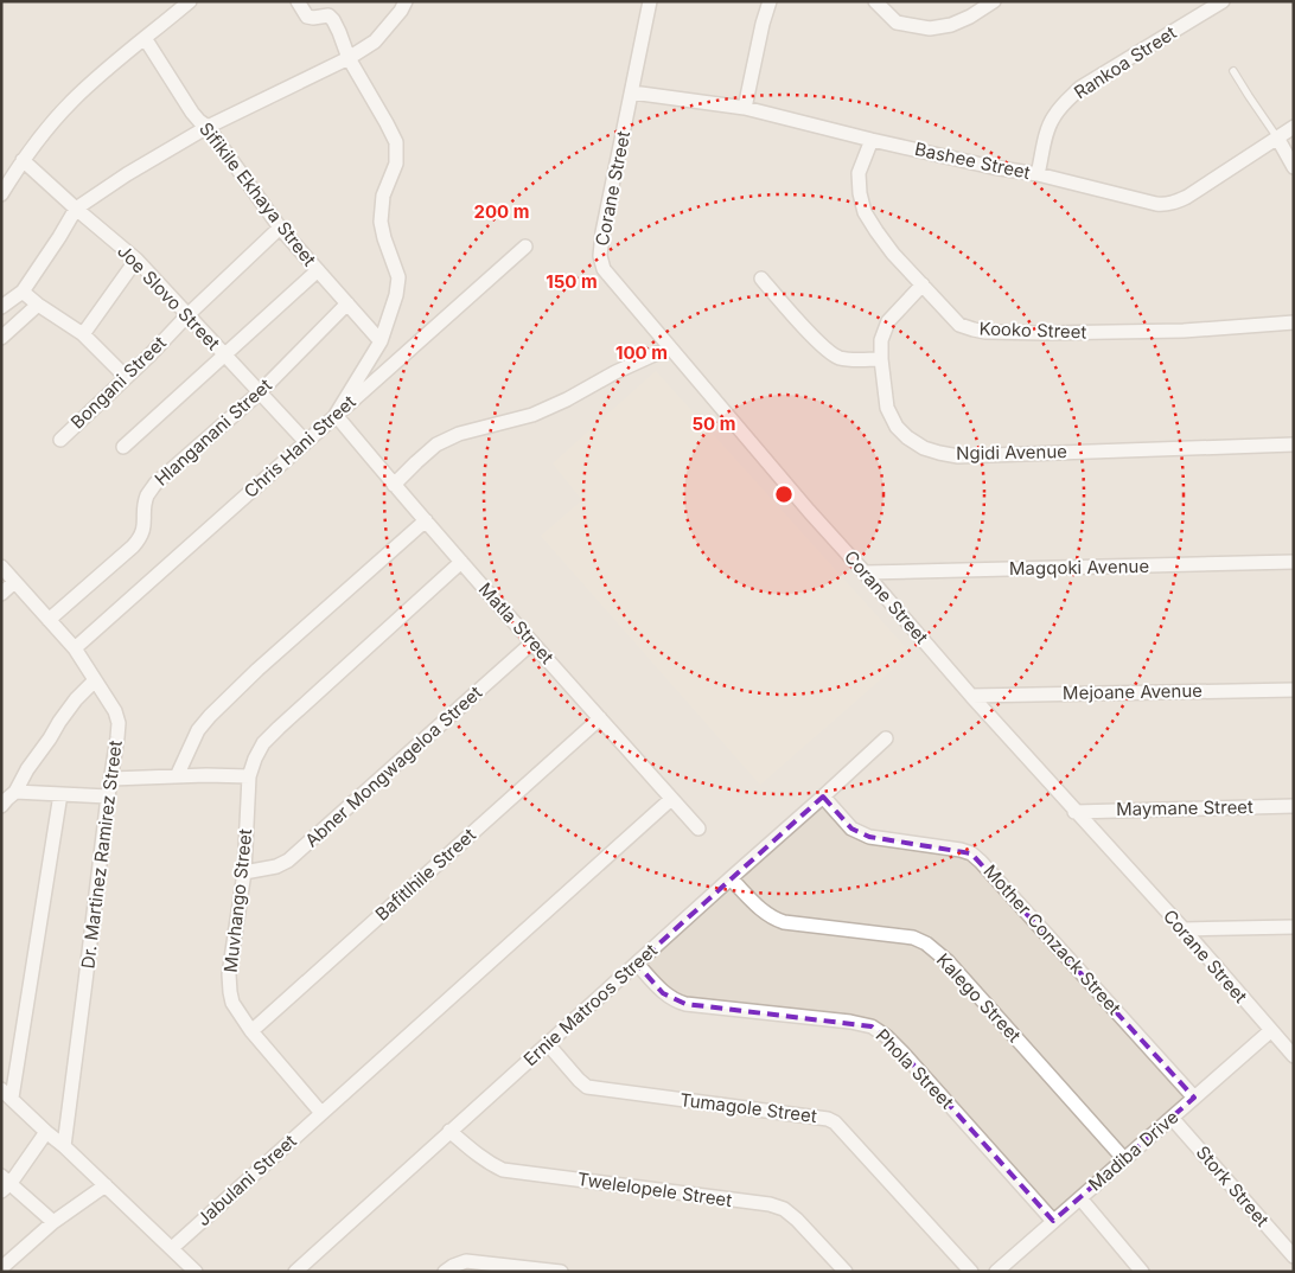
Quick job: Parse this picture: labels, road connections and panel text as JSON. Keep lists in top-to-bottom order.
{
  "streets": {
    "street": [
      "Rankoa Street",
      "Bashee Street",
      "Corane Street",
      "Sifikile Ekhaya Street",
      "Joe Slovo Street",
      "Kooko Street",
      "Bongani Street",
      "Hlanganani Street",
      "Chris Hani Street",
      "Ngidi Avenue",
      "Magqoki Avenue",
      "Matla Street",
      "Mejoane Avenue",
      "Abner Mongwageloa Street",
      "Maymane Street",
      "Dr. Martinez Ramirez Street",
      "Bafitlhile Street",
      "Muvhango Street",
      "Mother Conzack Street",
      "Kalego Street",
      "Ernie Matroos Street",
      "Phola Street",
      "Tumagole Street",
      "Madiba Drive",
      "Jabulani Street",
      "Stork Street",
      "Twelelopele Street"
    ]
  },
  "crossings": [
    ["Rankoa Street", "Bashee Street"],
    ["Bashee Street", "Corane Street"],
    ["Bashee Street", "Kooko Street"],
    ["Corane Street", "Magqoki Avenue"],
    ["Corane Street", "Mejoane Avenue"],
    ["Corane Street", "Maymane Street"],
    ["Corane Street", "Madiba Drive"],
    ["Sifikile Ekhaya Street", "Bongani Street"],
    ["Sifikile Ekhaya Street", "Hlanganani Street"],
    ["Joe Slovo Street", "Bongani Street"],
    ["Joe Slovo Street", "Hlanganani Street"],
    ["Joe Slovo Street", "Chris Hani Street"],
    ["Kooko Street", "Ngidi Avenue"],
    ["Hlanganani Street", "Dr. Martinez Ramirez Street"],
    ["Chris Hani Street", "Matla Street"],
    ["Chris Hani Street", "Dr. Martinez Ramirez Street"],
    ["Matla Street", "Abner Mongwageloa Street"],
    ["Matla Street", "Bafitlhile Street"],
    ["Matla Street", "Muvhango Street"],
    ["Abner Mongwageloa Street", "Muvhango Street"],
    ["Bafitlhile Street", "Muvhango Street"],
    ["Muvhango Street", "Jabulani Street"],
    ["Mother Conzack Street", "Ernie Matroos Street"],
    ["Mother Conzack Street", "Madiba Drive"],
    ["Kalego Street", "Ernie Matroos Street"],
    ["Kalego Street", "Madiba Drive"],
    ["Ernie Matroos Street", "Phola Street"],
    ["Ernie Matroos Street", "Tumagole Street"],
    ["Ernie Matroos Street", "Twelelopele Street"],
    ["Phola Street", "Madiba Drive"],
    ["Madiba Drive", "Stork Street"]
  ],
  "rings": [
    "200 m",
    "150 m",
    "100 m",
    "50 m"
  ]
}
